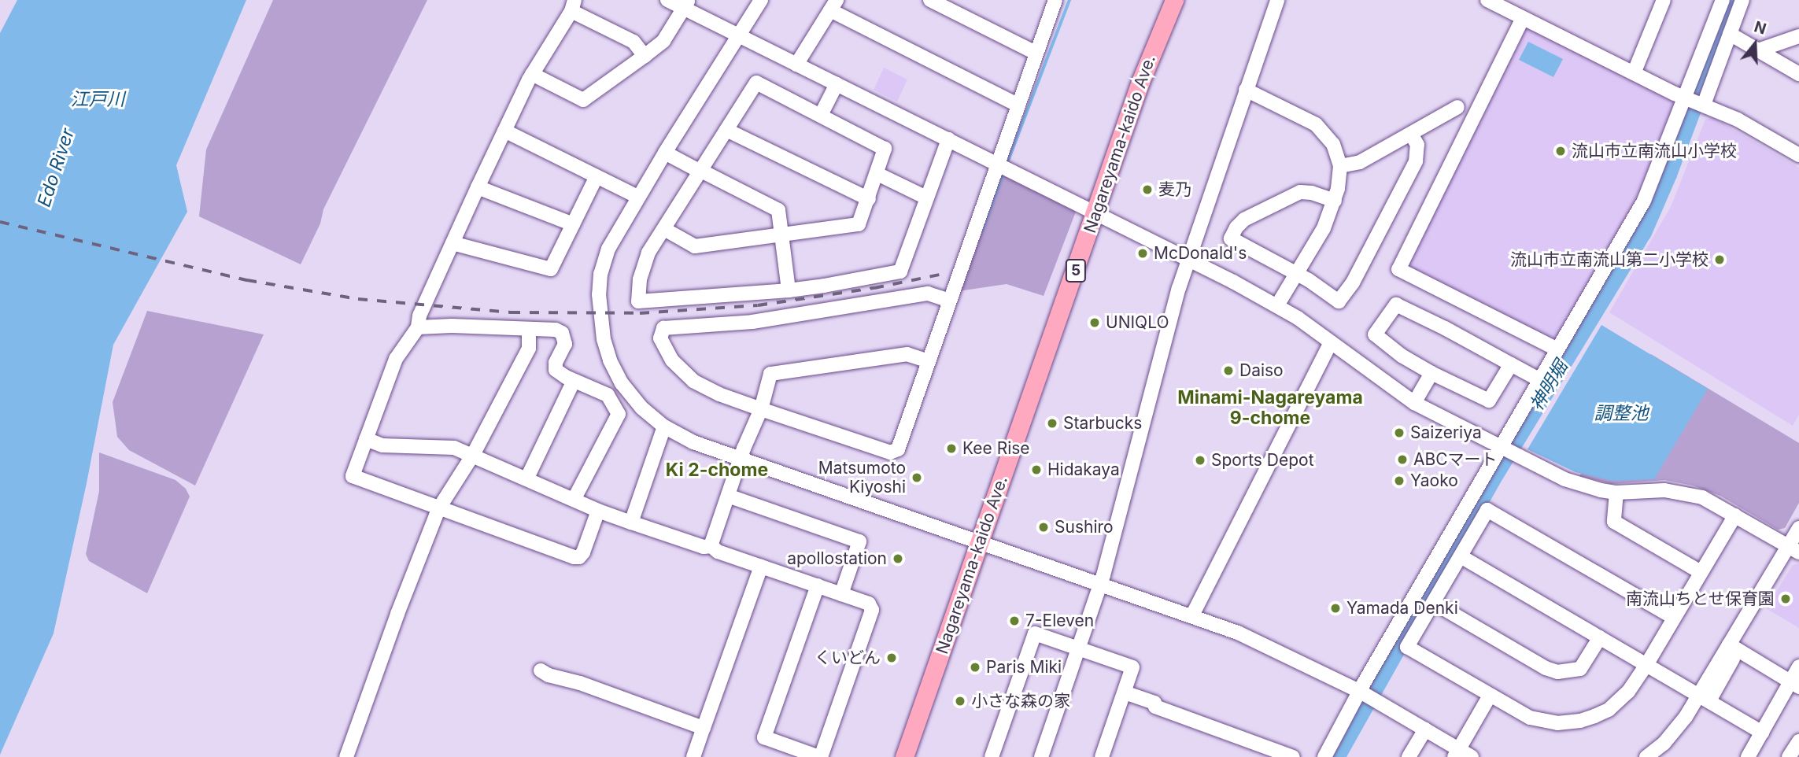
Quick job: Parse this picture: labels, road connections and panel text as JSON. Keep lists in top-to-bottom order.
{
  "streets": {
    "main road": ["Nagareyama-kaido Ave.", "5"]
  },
  "districts": ["Minami-Nagareyama 9-chome", "Ki 2-chome"],
  "water": [
    "江戸川",
    "Edo River",
    "神明堀",
    "調整池"
  ],
  "places": [
    "流山市立南流山小学校",
    "麦乃",
    "McDonald's",
    "流山市立南流山第二小学校",
    "UNIQLO",
    "Daiso",
    "Starbucks",
    "Saizeriya",
    "Kee Rise",
    "ABCマート",
    "Sports Depot",
    "Hidakaya",
    "Matsumoto Kiyoshi",
    "Yaoko",
    "Sushiro",
    "apollostation",
    "南流山ちとせ保育園",
    "Yamada Denki",
    "7-Eleven",
    "くいどん",
    "Paris Miki",
    "小さな森の家"
  ],
  "north": "top"
}
